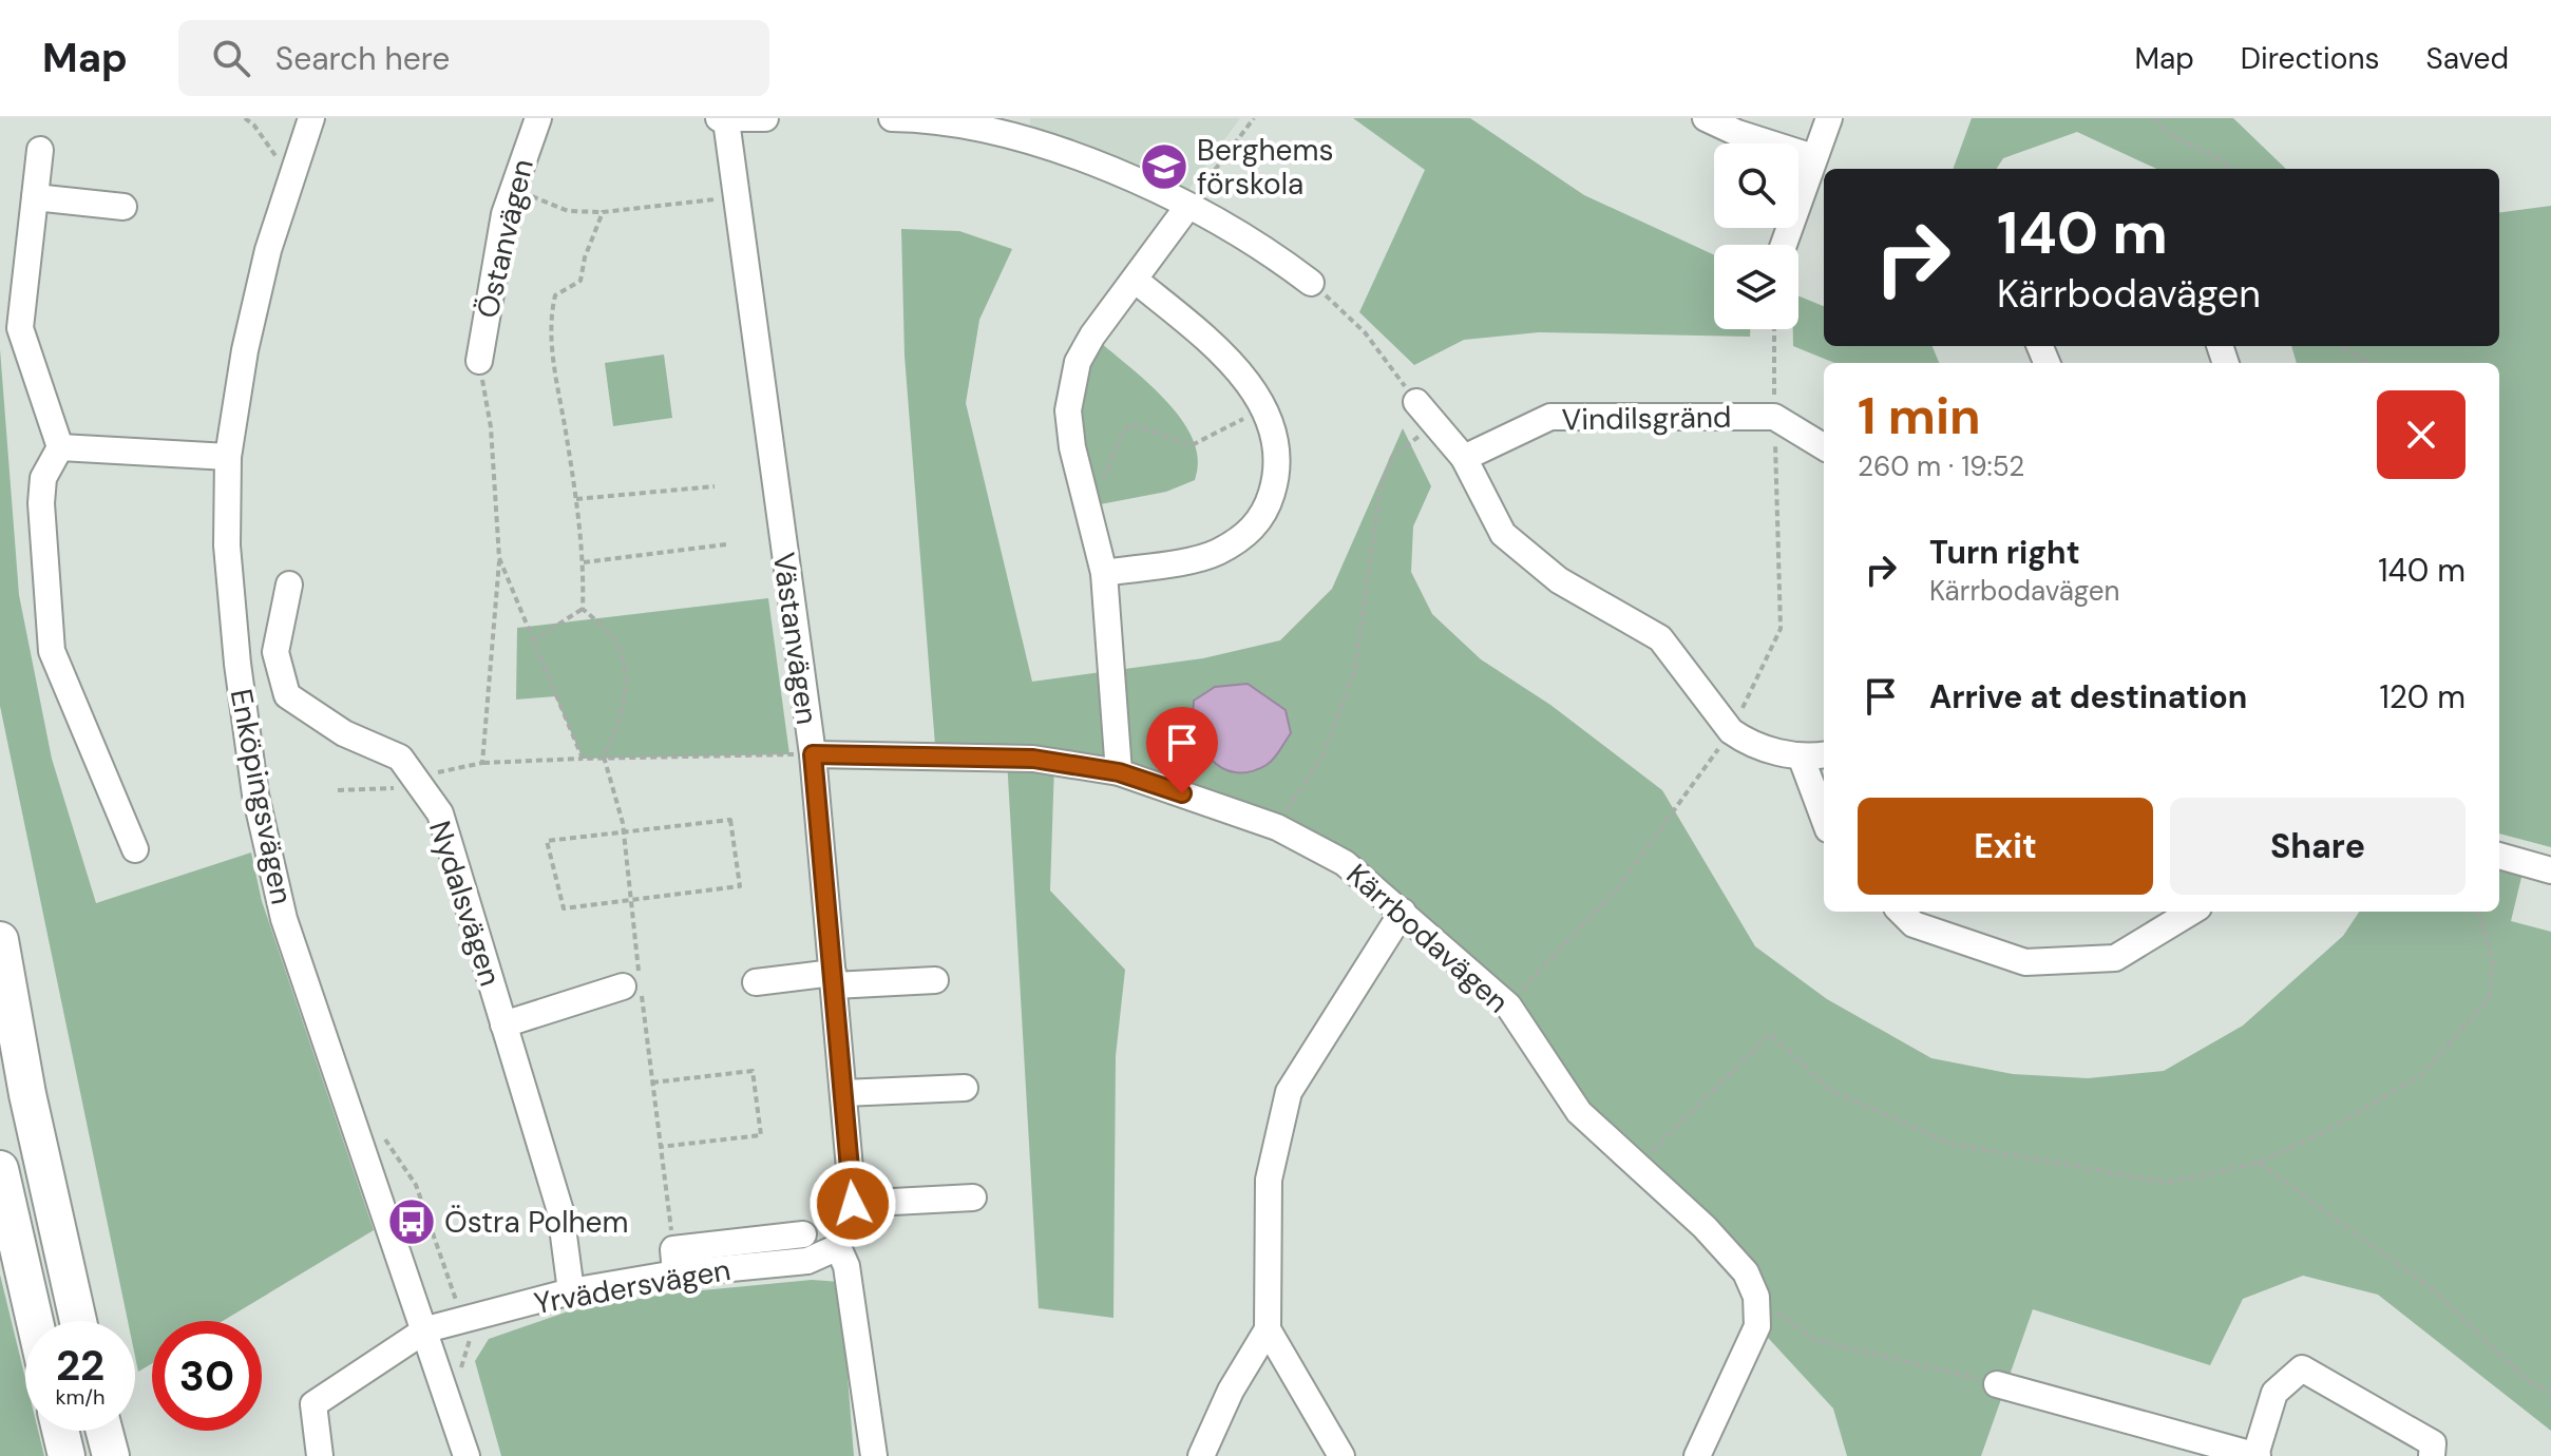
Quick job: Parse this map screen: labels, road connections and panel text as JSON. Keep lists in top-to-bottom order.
{
  "streets": {
    "street": [
      "Östanvägen",
      "Vindilsgränd",
      "Västanvägen",
      "Enköpingsvägen",
      "Nydalsvägen",
      "Kärrbodavägen",
      "Yrvädersvägen"
    ]
  },
  "crossings": [
    ["Västanvägen", "Kärrbodavägen"],
    ["Västanvägen", "Yrvädersvägen"],
    ["Enköpingsvägen", "Yrvädersvägen"],
    ["Nydalsvägen", "Yrvädersvägen"]
  ],
  "places": {
    "school or university": ["Berghems förskola"],
    "bus stop": ["Östra Polhem"]
  },
  "page": {
    "header": "Map",
    "search": "Search here",
    "nav": ["Map", "Directions", "Saved"],
    "turn": ["140 m", "Kärrbodavägen"],
    "heading": ["1 min", "260 m · 19:52"],
    "list": [
      {
        "name": "Turn right",
        "note": "Kärrbodavägen",
        "value": "140 m"
      },
      {
        "name": "Arrive at destination",
        "value": "120 m"
      }
    ],
    "buttons": ["Exit", "Share"],
    "speed": "22 km/h",
    "limit": "30"
  }
}
